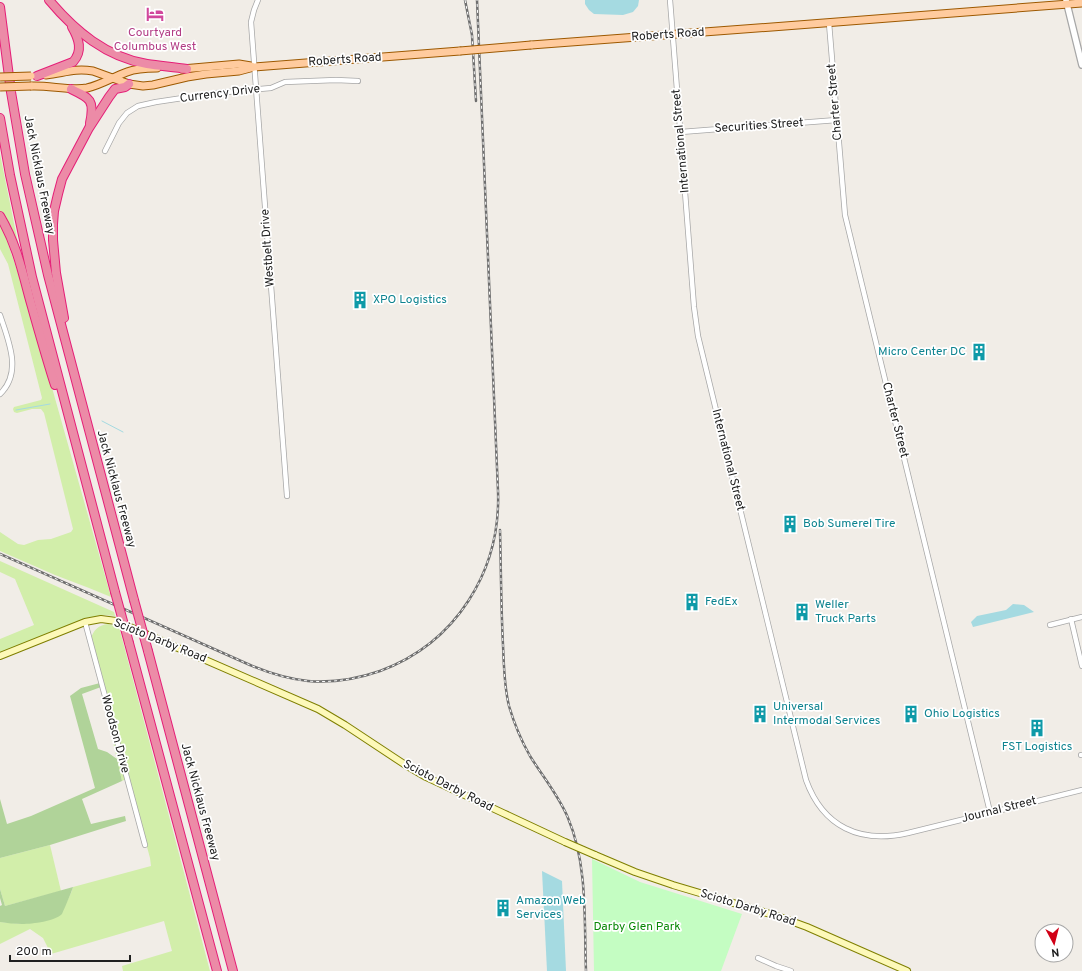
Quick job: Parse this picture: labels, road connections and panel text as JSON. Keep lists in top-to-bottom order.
{
  "streets": {
    "highway": ["Jack Nicklaus Freeway"],
    "main road": ["Roberts Road", "Scioto Darby Road"],
    "street": [
      "Currency Drive",
      "Charter Street",
      "Securities Street",
      "International Street",
      "Westbelt Drive",
      "Woodson Drive",
      "Journal Street"
    ]
  },
  "crossings": [
    ["Roberts Road", "Charter Street"],
    ["Roberts Road", "International Street"],
    ["Roberts Road", "Westbelt Drive"],
    ["Currency Drive", "Westbelt Drive"],
    ["Charter Street", "Securities Street"],
    ["Charter Street", "Journal Street"],
    ["Securities Street", "International Street"],
    ["International Street", "Journal Street"],
    ["Scioto Darby Road", "Woodson Drive"]
  ],
  "parks": ["Darby Glen Park"],
  "places": {
    "hotel": ["Courtyard Columbus West"],
    "building": [
      "XPO Logistics",
      "Micro Center DC",
      "Bob Sumerel Tire",
      "FedEx",
      "Weller Truck Parts",
      "Universal Intermodal Services",
      "Ohio Logistics",
      "FST Logistics",
      "Amazon Web Services"
    ]
  },
  "scale_bar": "200 m",
  "north": "bottom"
}
